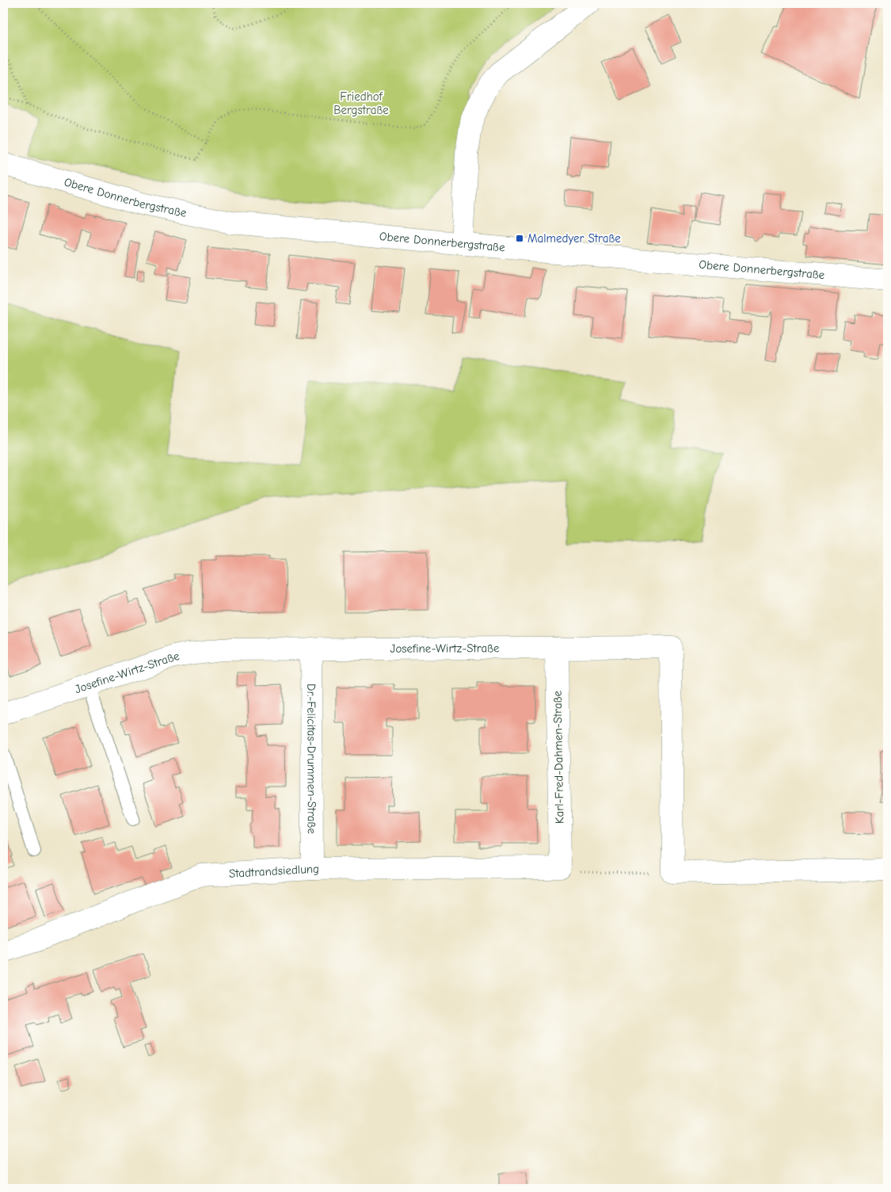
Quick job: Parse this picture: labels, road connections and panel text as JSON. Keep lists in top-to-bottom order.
{
  "streets": {
    "street": [
      "Obere Donnerbergstraße",
      "Josefine-Wirtz-Straße",
      "Karl-Fred-Dahmen-Straße",
      "Dr.-Felicitas-Drummen-Straße",
      "Stadtrandsiedlung"
    ]
  },
  "crossings": [
    ["Josefine-Wirtz-Straße", "Karl-Fred-Dahmen-Straße"],
    ["Josefine-Wirtz-Straße", "Dr.-Felicitas-Drummen-Straße"],
    ["Karl-Fred-Dahmen-Straße", "Stadtrandsiedlung"],
    ["Dr.-Felicitas-Drummen-Straße", "Stadtrandsiedlung"]
  ],
  "parks": ["Friedhof Bergstraße"],
  "places": {
    "transit": ["Malmedyer Straße"]
  }
}
